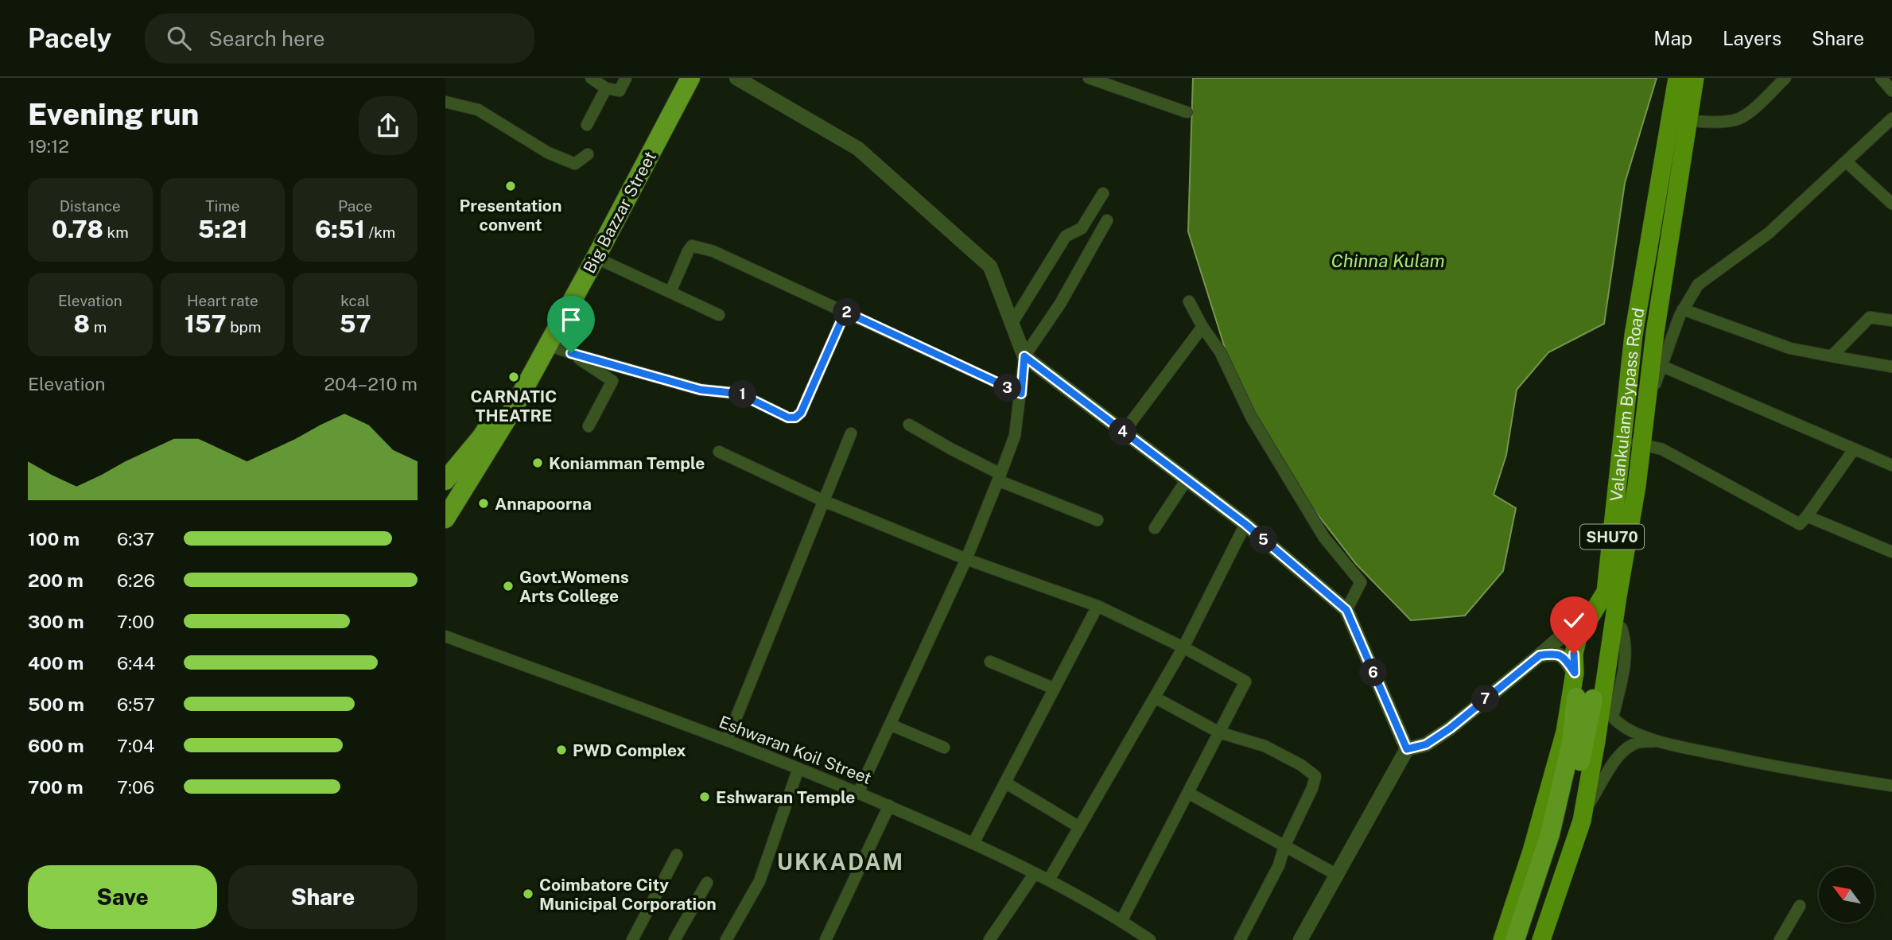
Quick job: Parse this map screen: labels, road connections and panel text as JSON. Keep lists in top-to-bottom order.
{
  "streets": {
    "highway": ["Big Bazzar Street"],
    "main road": ["Valankulam Bypass Road", "SHU70"],
    "street": ["Eshwaran Koil Street"]
  },
  "crossings": [
    ["Valankulam Bypass Road", "SHU70"]
  ],
  "districts": ["UKKADAM"],
  "water": ["Chinna Kulam"],
  "places": [
    "Presentation convent",
    "CARNATIC THEATRE",
    "Koniamman Temple",
    "Annapoorna",
    "Govt.Womens Arts College",
    "PWD Complex",
    "Eshwaran Temple",
    "Coimbatore City Municipal Corporation"
  ],
  "north": "top left",
  "page": {
    "header": "Pacely",
    "search": "Search here",
    "nav": ["Map", "Layers", "Share"],
    "heading": ["Evening run", "19:12"],
    "stats": [
      ["Distance", "0.78 km"],
      ["Time", "5:21"],
      ["Pace", "6:51 /km"],
      ["Elevation", "8 m"],
      ["Heart rate", "157 bpm"],
      ["kcal", "57"]
    ],
    "pins": [
      "2",
      "3",
      "1",
      "4",
      "5",
      "6",
      "7"
    ],
    "chart": ["Elevation", "204–210 m"],
    "list": [
      {
        "name": "100 m",
        "note": "6:37"
      },
      {
        "name": "200 m",
        "note": "6:26"
      },
      {
        "name": "300 m",
        "note": "7:00"
      },
      {
        "name": "400 m",
        "note": "6:44"
      },
      {
        "name": "500 m",
        "note": "6:57"
      },
      {
        "name": "600 m",
        "note": "7:04"
      },
      {
        "name": "700 m",
        "note": "7:06"
      }
    ],
    "buttons": ["Save", "Share"]
  }
}
